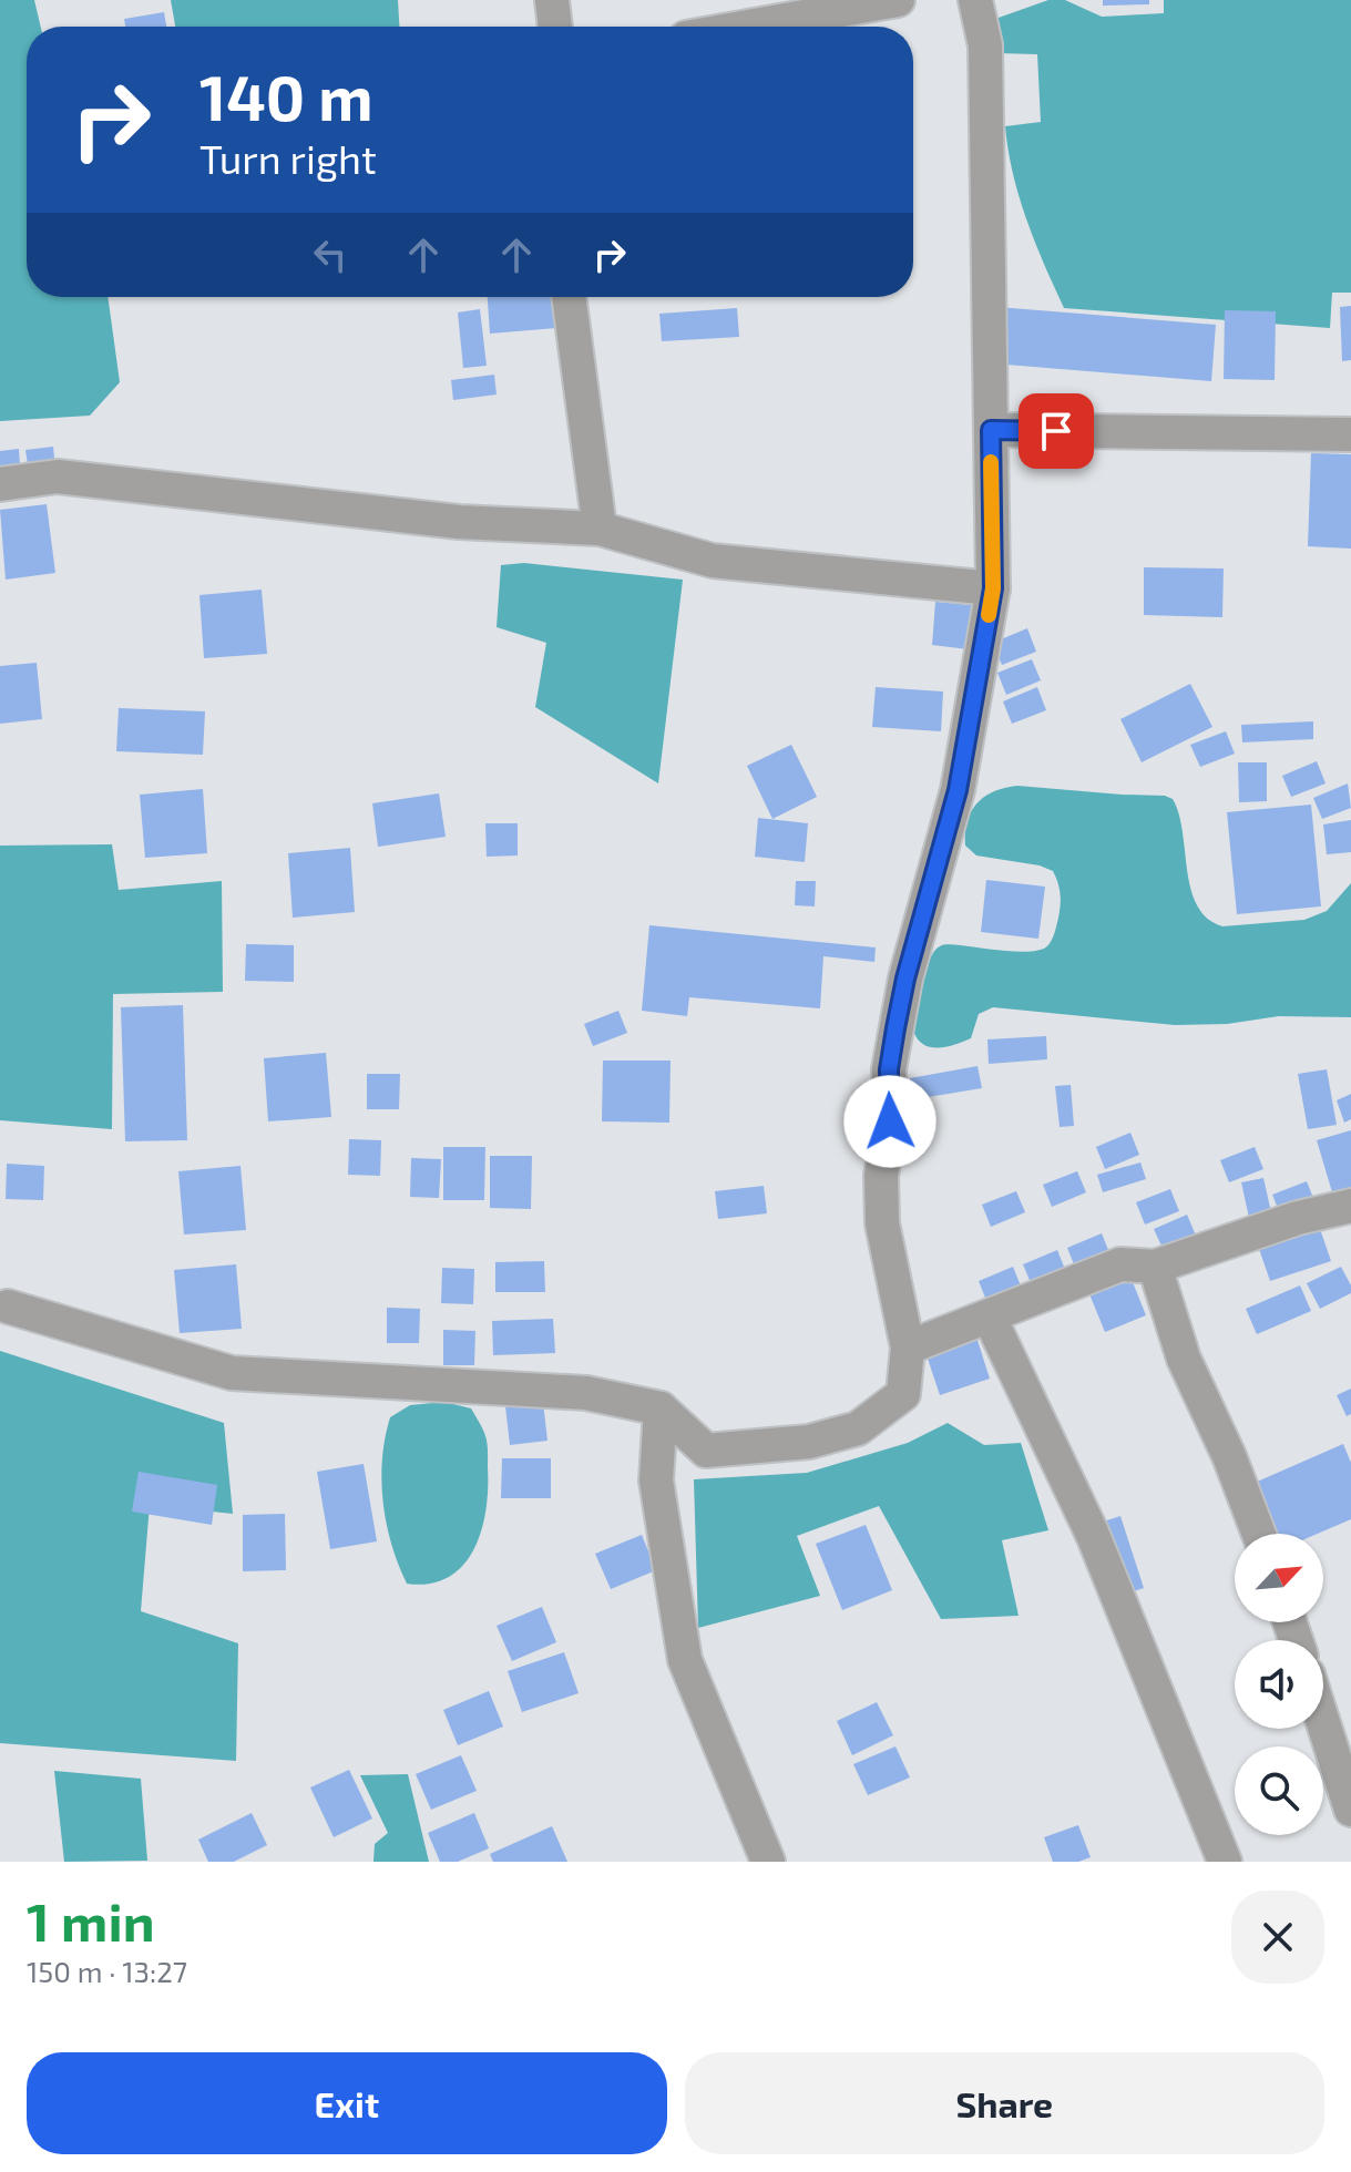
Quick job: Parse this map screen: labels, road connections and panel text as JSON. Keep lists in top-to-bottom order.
{
  "north": "top right",
  "page": {
    "turn": ["140 m", "Turn right"],
    "heading": ["1 min", "150 m · 13:27"],
    "buttons": ["Exit", "Share"]
  }
}
